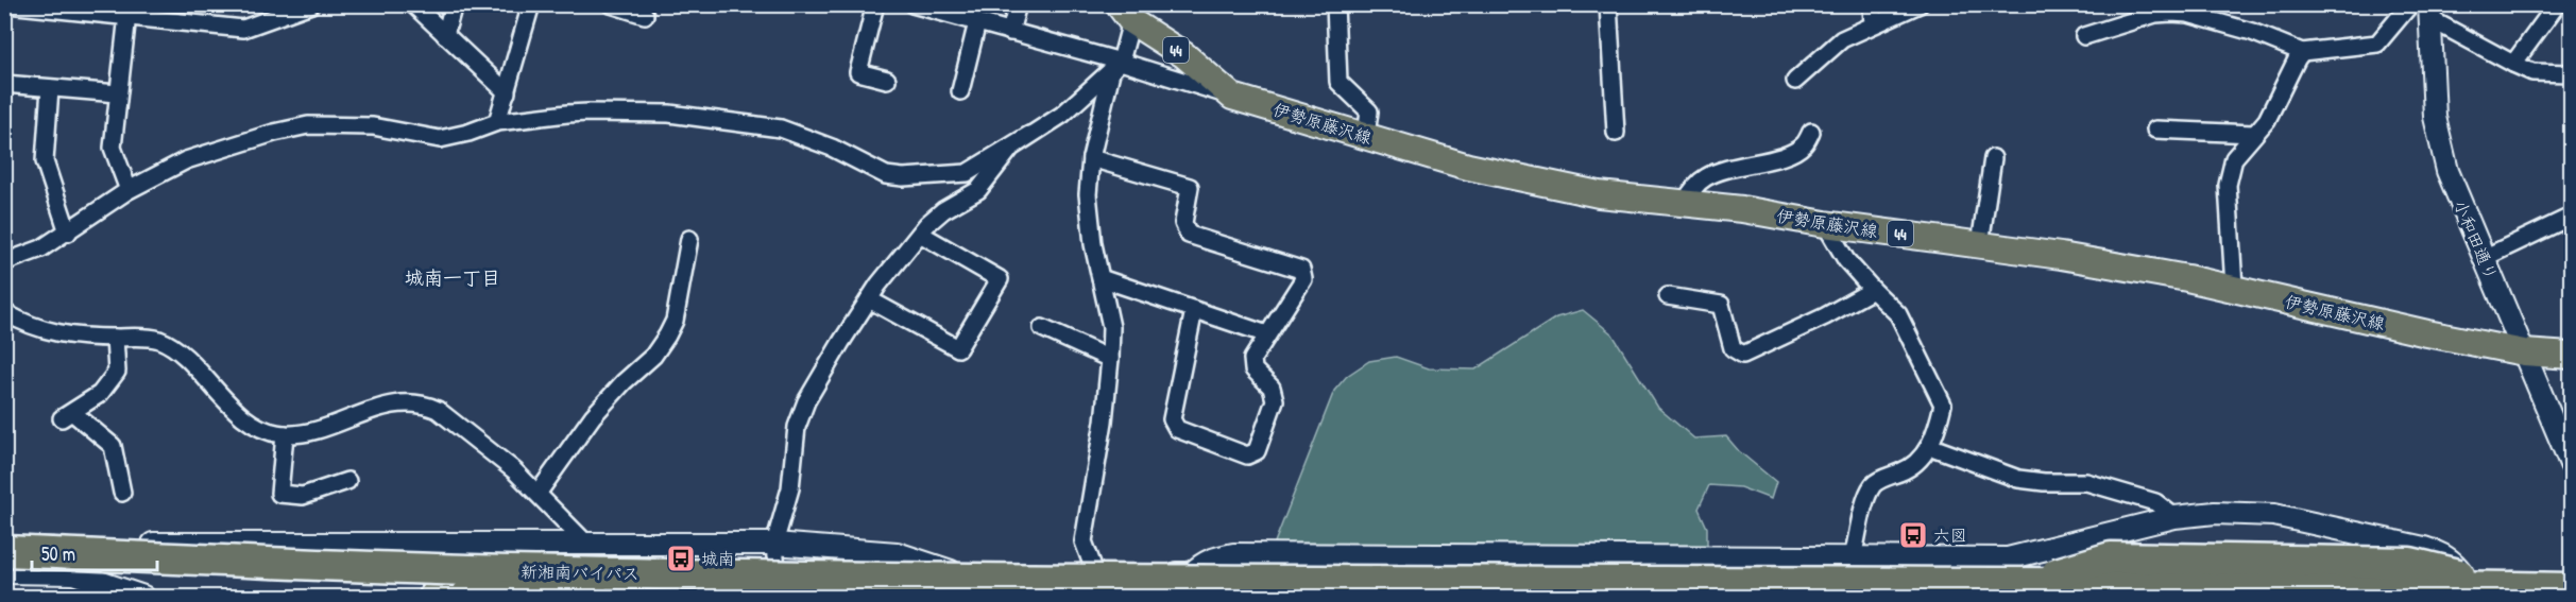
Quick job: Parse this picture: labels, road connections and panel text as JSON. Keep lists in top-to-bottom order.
{
  "streets": {
    "highway": ["新湘南バイパス"],
    "main road": ["44", "伊勢原藤沢線"],
    "street": ["小和田通り"]
  },
  "crossings": [
    ["伊勢原藤沢線", "小和田通り"]
  ],
  "districts": ["城南一丁目"],
  "places": {
    "bus stop": ["六図", "城南"]
  },
  "scale_bar": "50 m"
}
